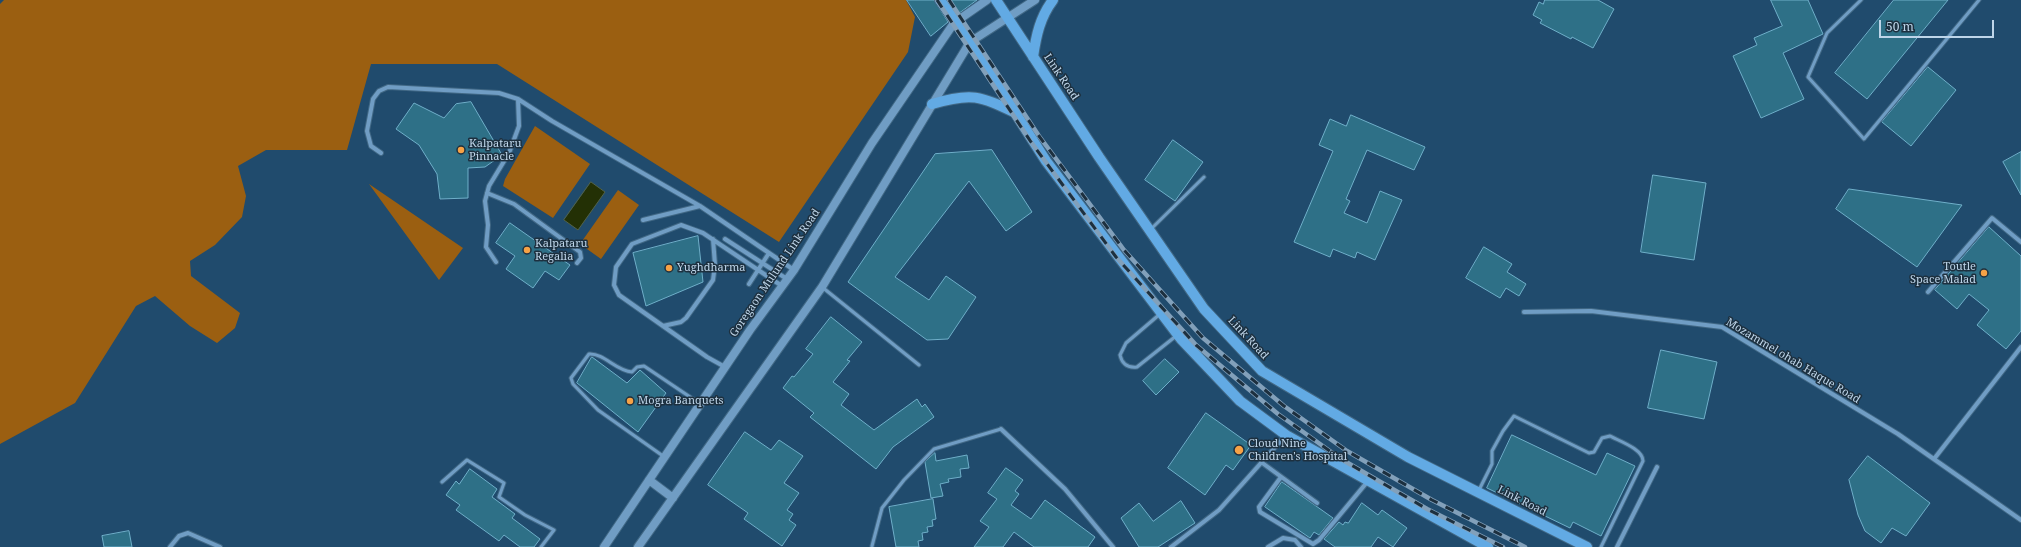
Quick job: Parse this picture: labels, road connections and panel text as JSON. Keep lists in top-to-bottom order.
{
  "streets": {
    "main road": ["Link Road", "Goregaon Mulund Link Road"],
    "street": ["Mozammel ohab Haque Road"]
  },
  "places": [
    "Kalpataru Pinnacle",
    "Kalpataru Regalia",
    "Yughdharma",
    "Toutle Space Malad",
    "Mogra Banquets",
    "Cloud Nine Children's Hospital"
  ],
  "scale_bar": "50 m"
}
